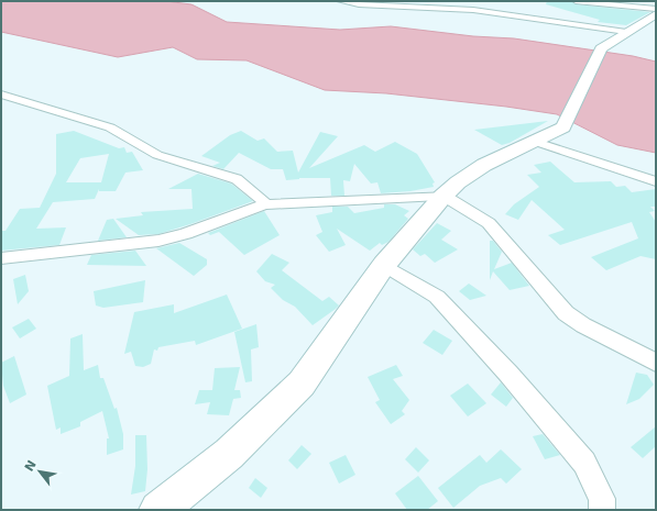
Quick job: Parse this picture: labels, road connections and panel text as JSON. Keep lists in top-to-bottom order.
{
  "north": "top left"
}
